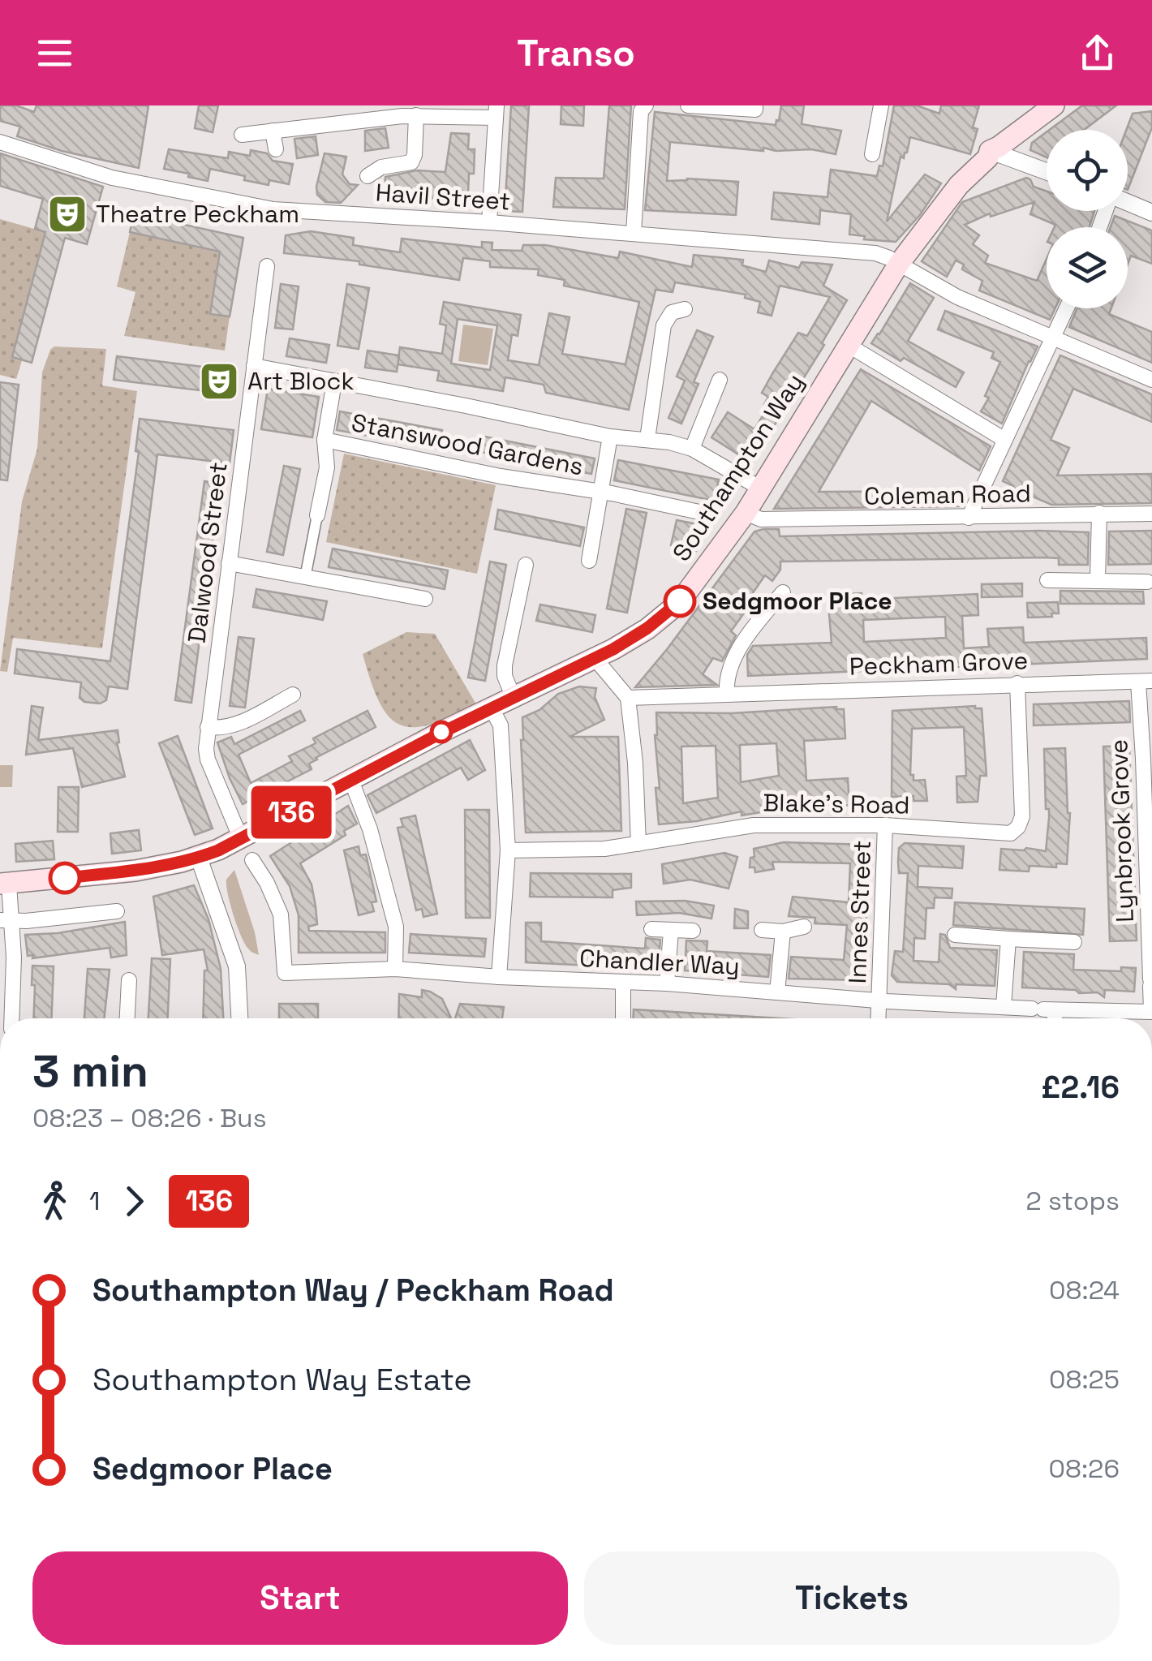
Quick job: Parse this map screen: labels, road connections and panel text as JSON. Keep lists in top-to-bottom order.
{
  "streets": {
    "main road": ["Southampton Way"],
    "street": [
      "Havil Street",
      "Stanswood Gardens",
      "Coleman Road",
      "Dalwood Street",
      "Peckham Grove",
      "Blake's Road",
      "Lynbrook Grove",
      "Innes Street",
      "Chandler Way"
    ]
  },
  "crossings": [
    ["Havil Street", "Southampton Way"],
    ["Southampton Way", "Coleman Road"],
    ["Southampton Way", "Dalwood Street"],
    ["Peckham Grove", "Blake's Road"],
    ["Peckham Grove", "Lynbrook Grove"],
    ["Blake's Road", "Innes Street"],
    ["Lynbrook Grove", "Chandler Way"],
    ["Innes Street", "Chandler Way"]
  ],
  "places": {
    "theatre": ["Theatre Peckham", "Art Block"],
    "other": ["Sedgmoor Place"]
  },
  "lines": ["bus line 136"],
  "page": {
    "header": "Transo",
    "on_map": "136",
    "heading": ["3 min", "08:23 – 08:26 · Bus", "£2.16"],
    "legs": ["1", "136", "2 stops"],
    "list": [
      {
        "name": "Southampton Way / Peckham Road",
        "value": "08:24"
      },
      {
        "name": "Southampton Way Estate",
        "value": "08:25"
      },
      {
        "name": "Sedgmoor Place",
        "value": "08:26"
      }
    ],
    "buttons": ["Start", "Tickets"]
  }
}
